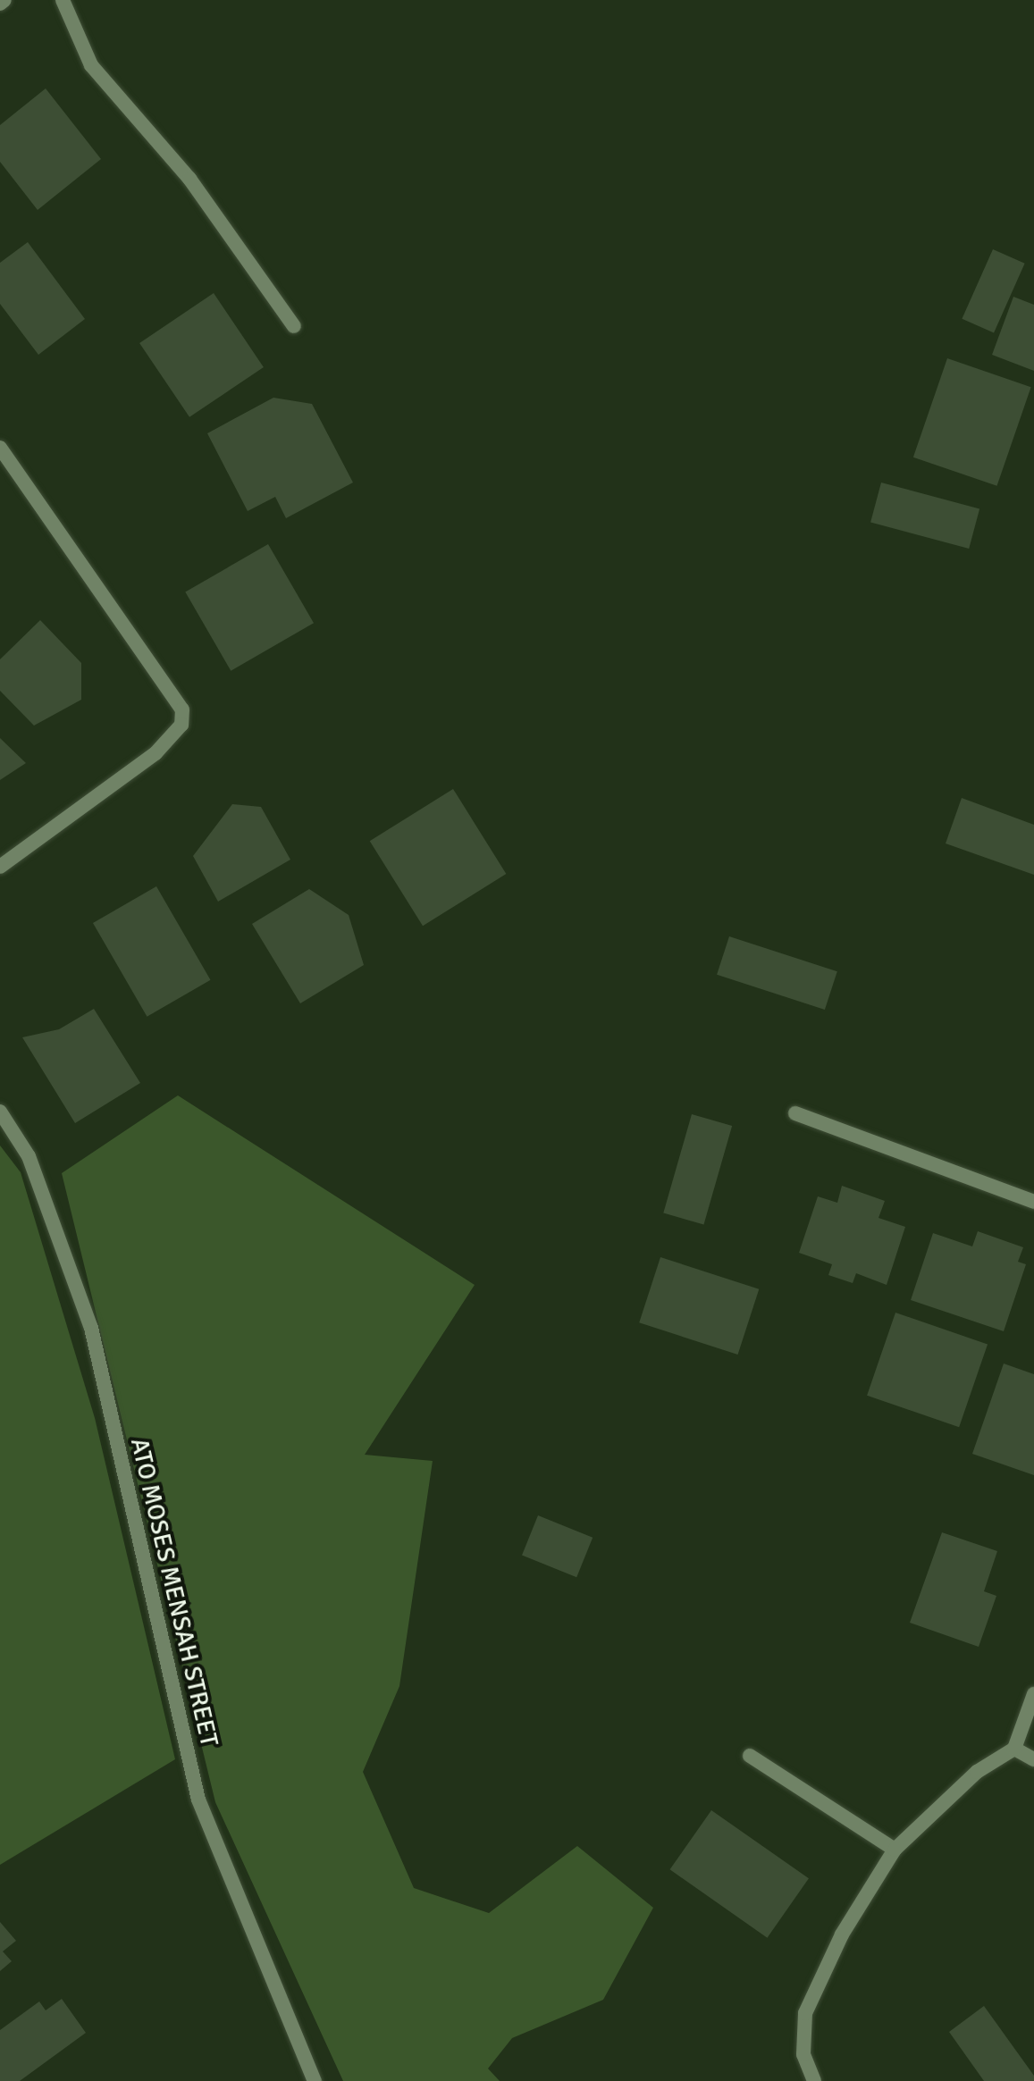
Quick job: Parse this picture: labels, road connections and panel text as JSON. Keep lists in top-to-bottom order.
{
  "streets": {
    "street": ["ATO MOSES MENSAH STREET"]
  }
}
